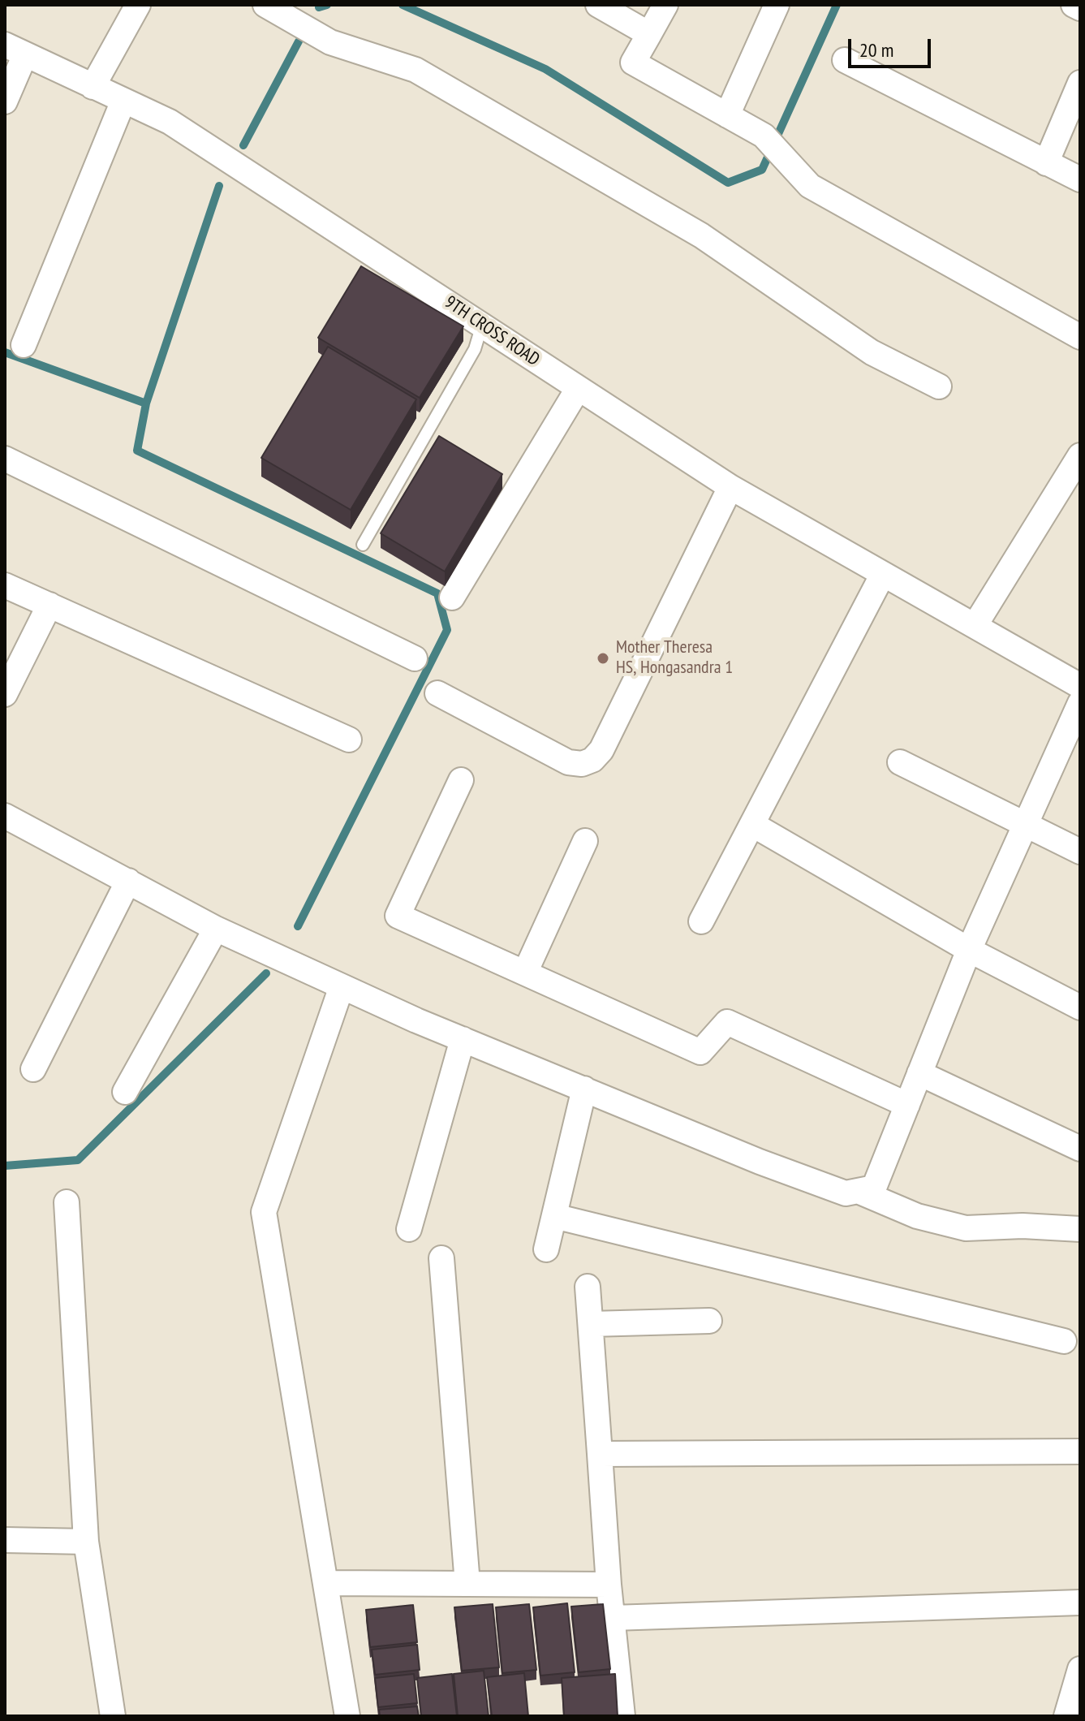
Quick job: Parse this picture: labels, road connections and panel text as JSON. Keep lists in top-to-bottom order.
{
  "streets": {
    "street": ["9TH CROSS ROAD"]
  },
  "places": ["Mother Theresa HS, Hongasandra 1"],
  "scale_bar": "20 m"
}
